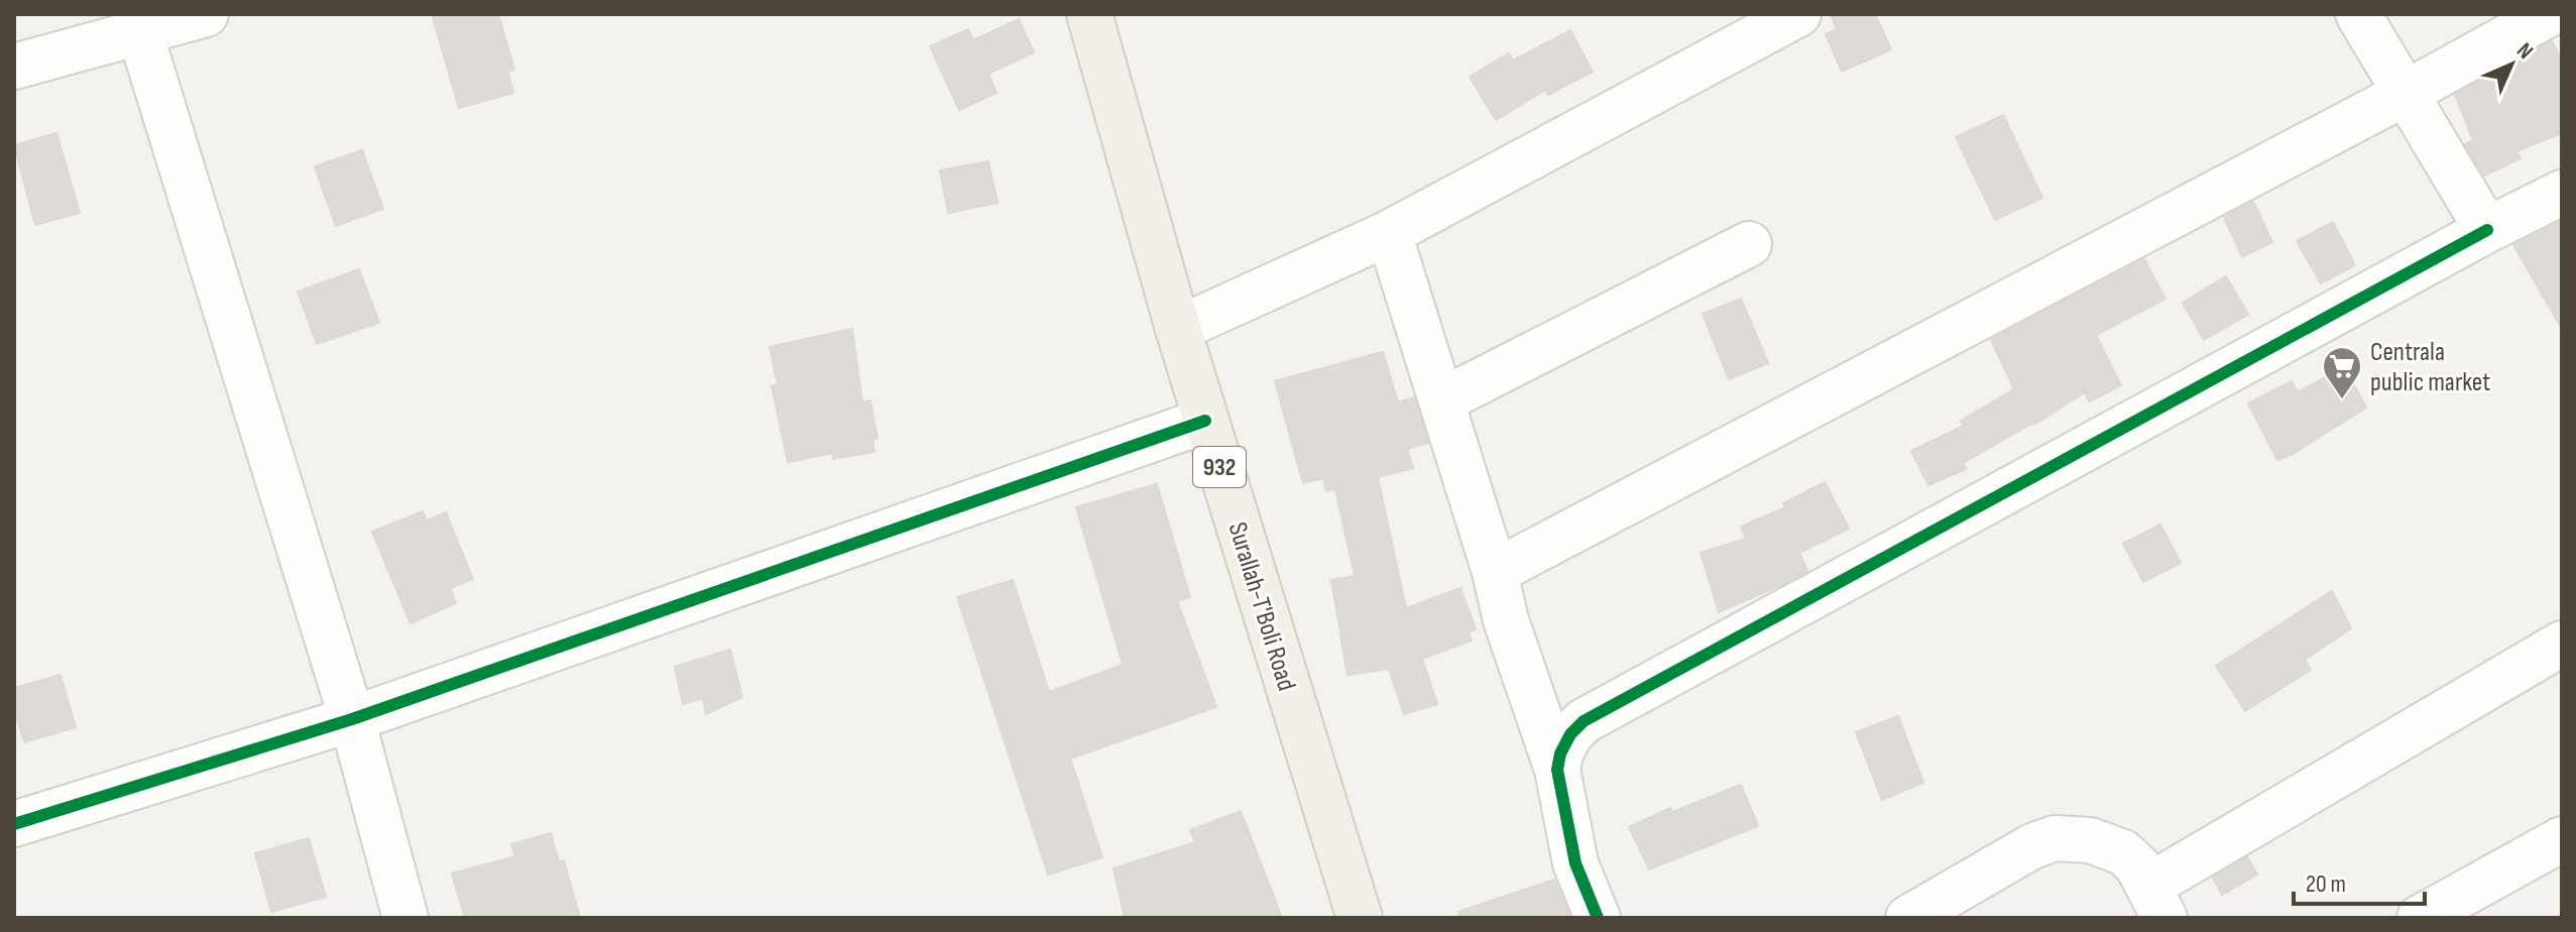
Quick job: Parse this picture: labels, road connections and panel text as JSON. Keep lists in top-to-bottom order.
{
  "streets": {
    "main road": ["932", "Surallah-T'Boli Road"]
  },
  "places": {
    "supermarket": ["Centrala public market"]
  },
  "scale_bar": "20 m",
  "north": "top right"
}
